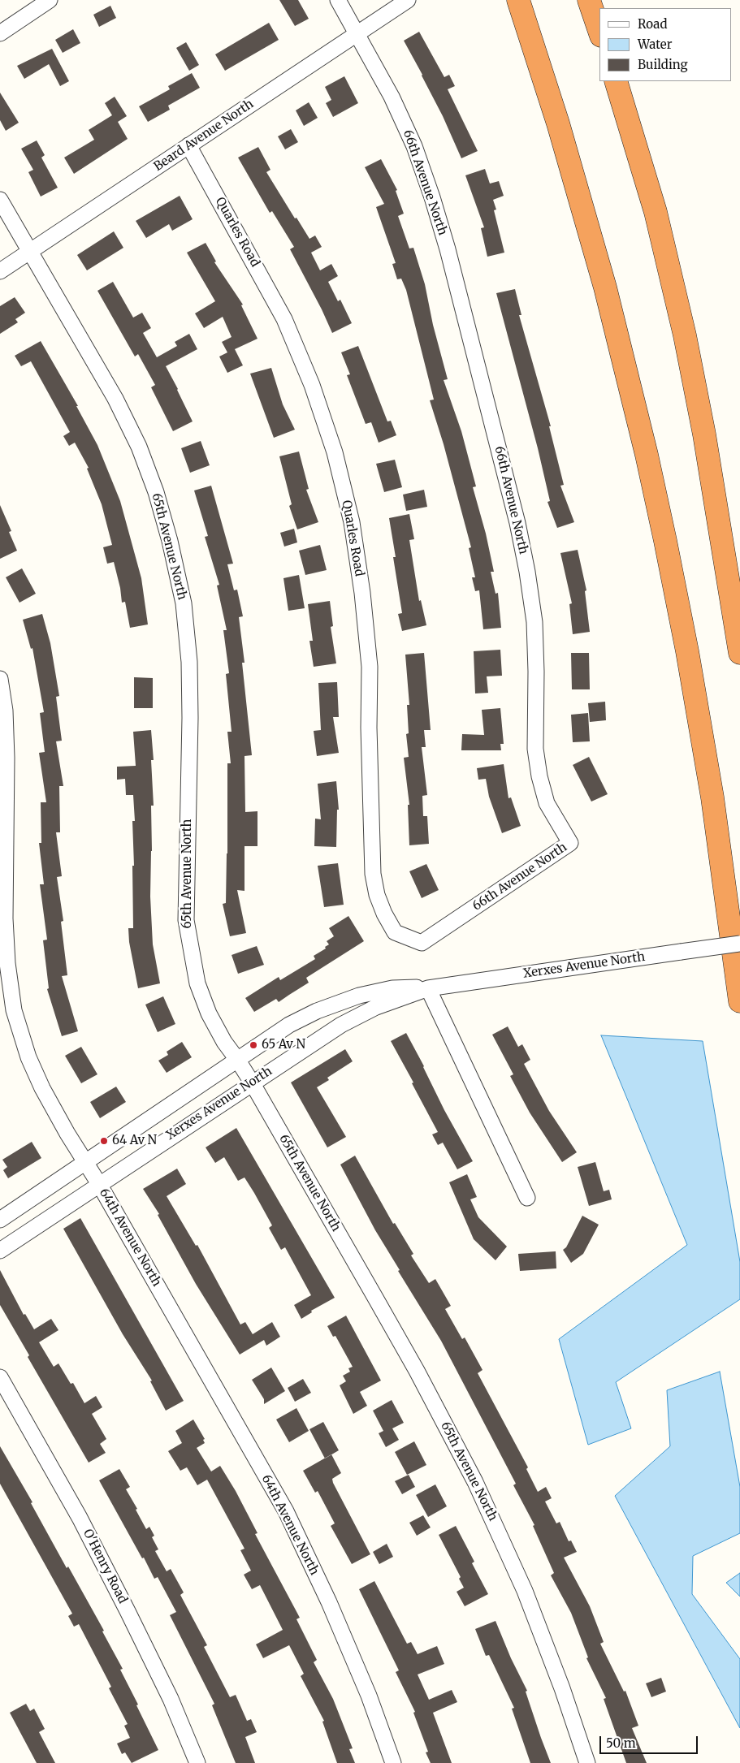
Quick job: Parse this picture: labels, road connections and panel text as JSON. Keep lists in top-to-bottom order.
{
  "streets": {
    "street": [
      "Beard Avenue North",
      "66th Avenue North",
      "Quarles Road",
      "65th Avenue North",
      "Xerxes Avenue North",
      "64th Avenue North",
      "O'Henry Road"
    ]
  },
  "crossings": [
    ["Beard Avenue North", "66th Avenue North"],
    ["Beard Avenue North", "Quarles Road"],
    ["Beard Avenue North", "65th Avenue North"],
    ["66th Avenue North", "Quarles Road"],
    ["65th Avenue North", "Xerxes Avenue North"],
    ["Xerxes Avenue North", "64th Avenue North"]
  ],
  "places": ["65 Av N", "64 Av N"],
  "legend": ["Road", "Water", "Building"],
  "scale_bar": "50 m"
}
